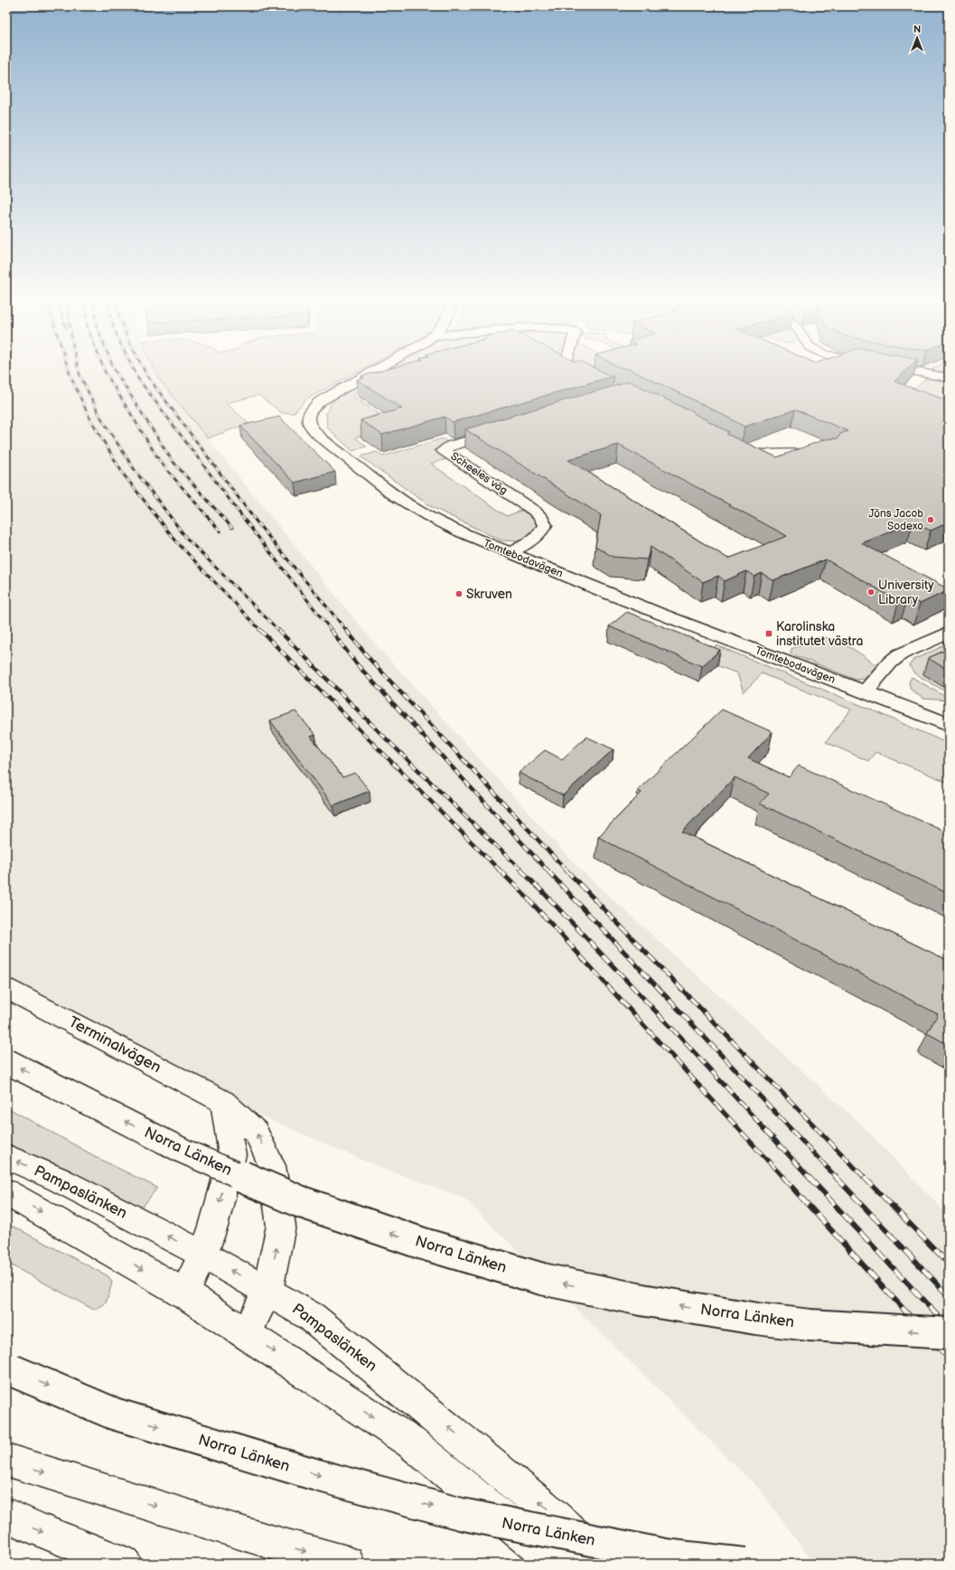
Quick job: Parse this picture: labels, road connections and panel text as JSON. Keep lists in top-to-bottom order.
{
  "streets": {
    "main road": [
      "Scheeles väg",
      "Tomtebodavägen",
      "Terminalvägen",
      "Norra Länken",
      "Pampaslänken"
    ]
  },
  "crossings": [
    ["Scheeles väg", "Tomtebodavägen"],
    ["Terminalvägen", "Pampaslänken"]
  ],
  "places": {
    "other": ["Jöns Jacob Sodexo", "University Library", "Skruven"],
    "transit": ["Karolinska institutet västra"]
  },
  "north": "top"
}
